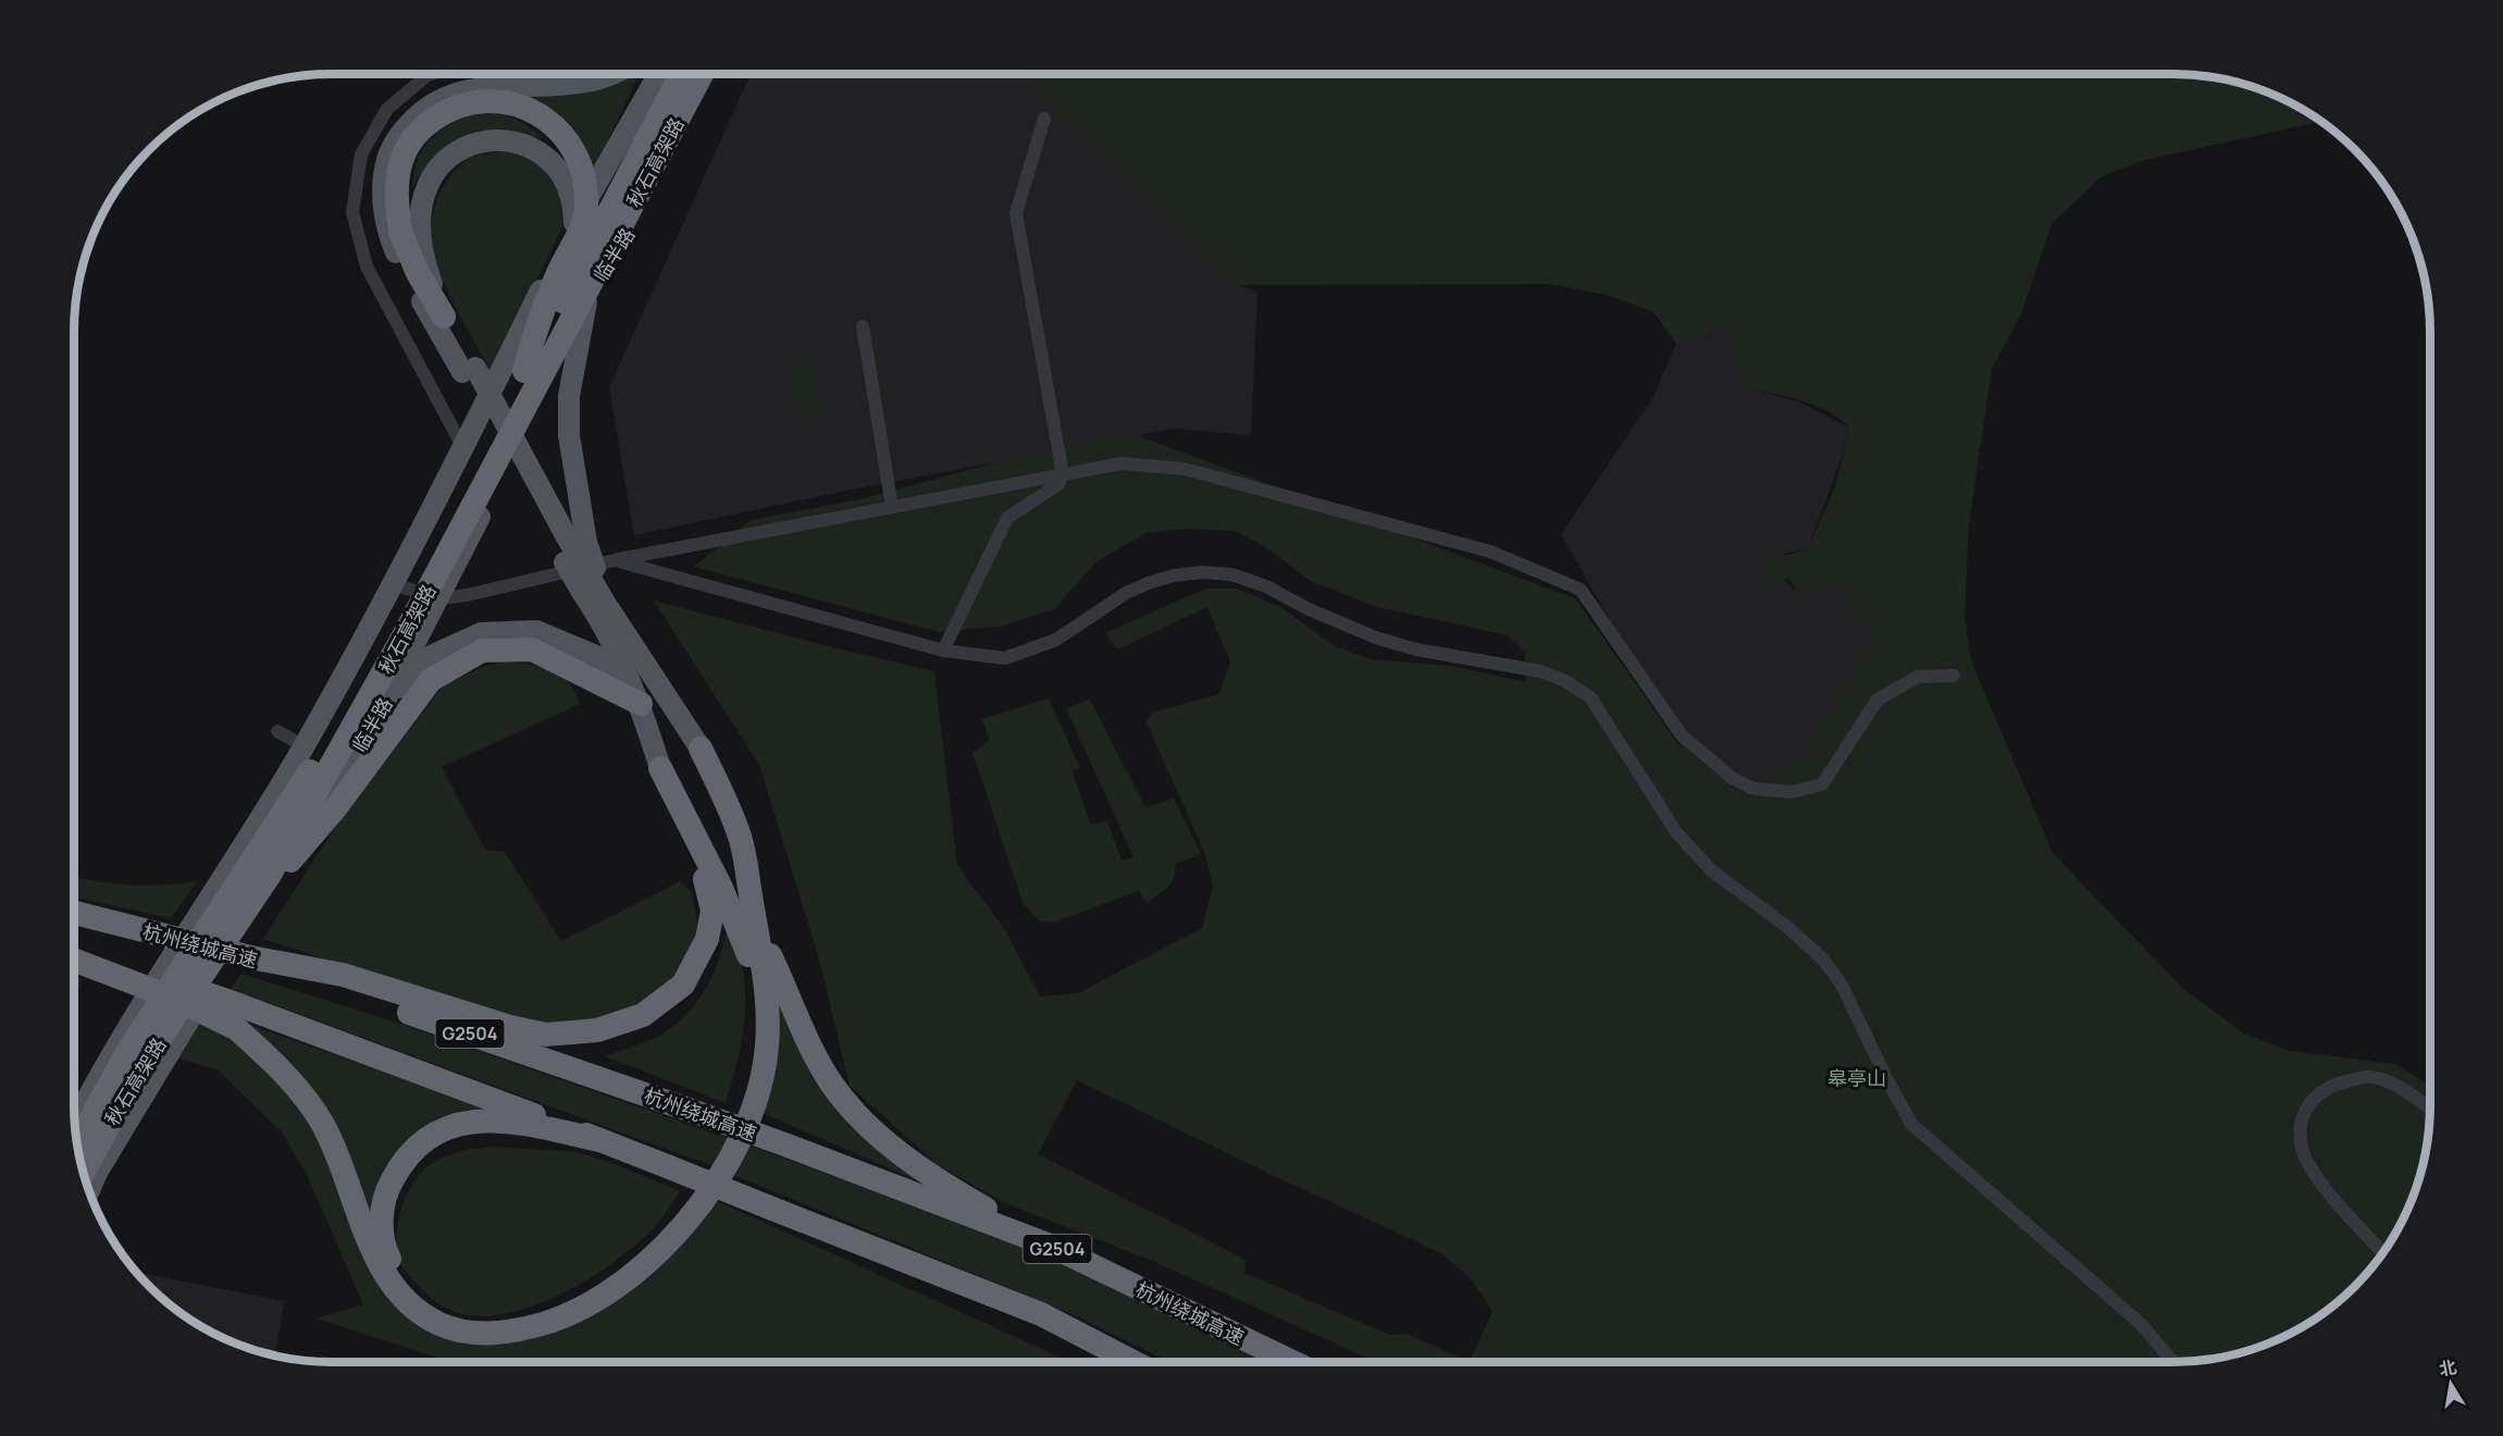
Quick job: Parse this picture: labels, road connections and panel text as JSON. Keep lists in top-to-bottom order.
{
  "streets": {
    "highway": ["秋石高架路", "杭州绕城高速", "G2504"],
    "main road": ["临半路"]
  },
  "parks": ["皋亭山"],
  "north": "top"
}
